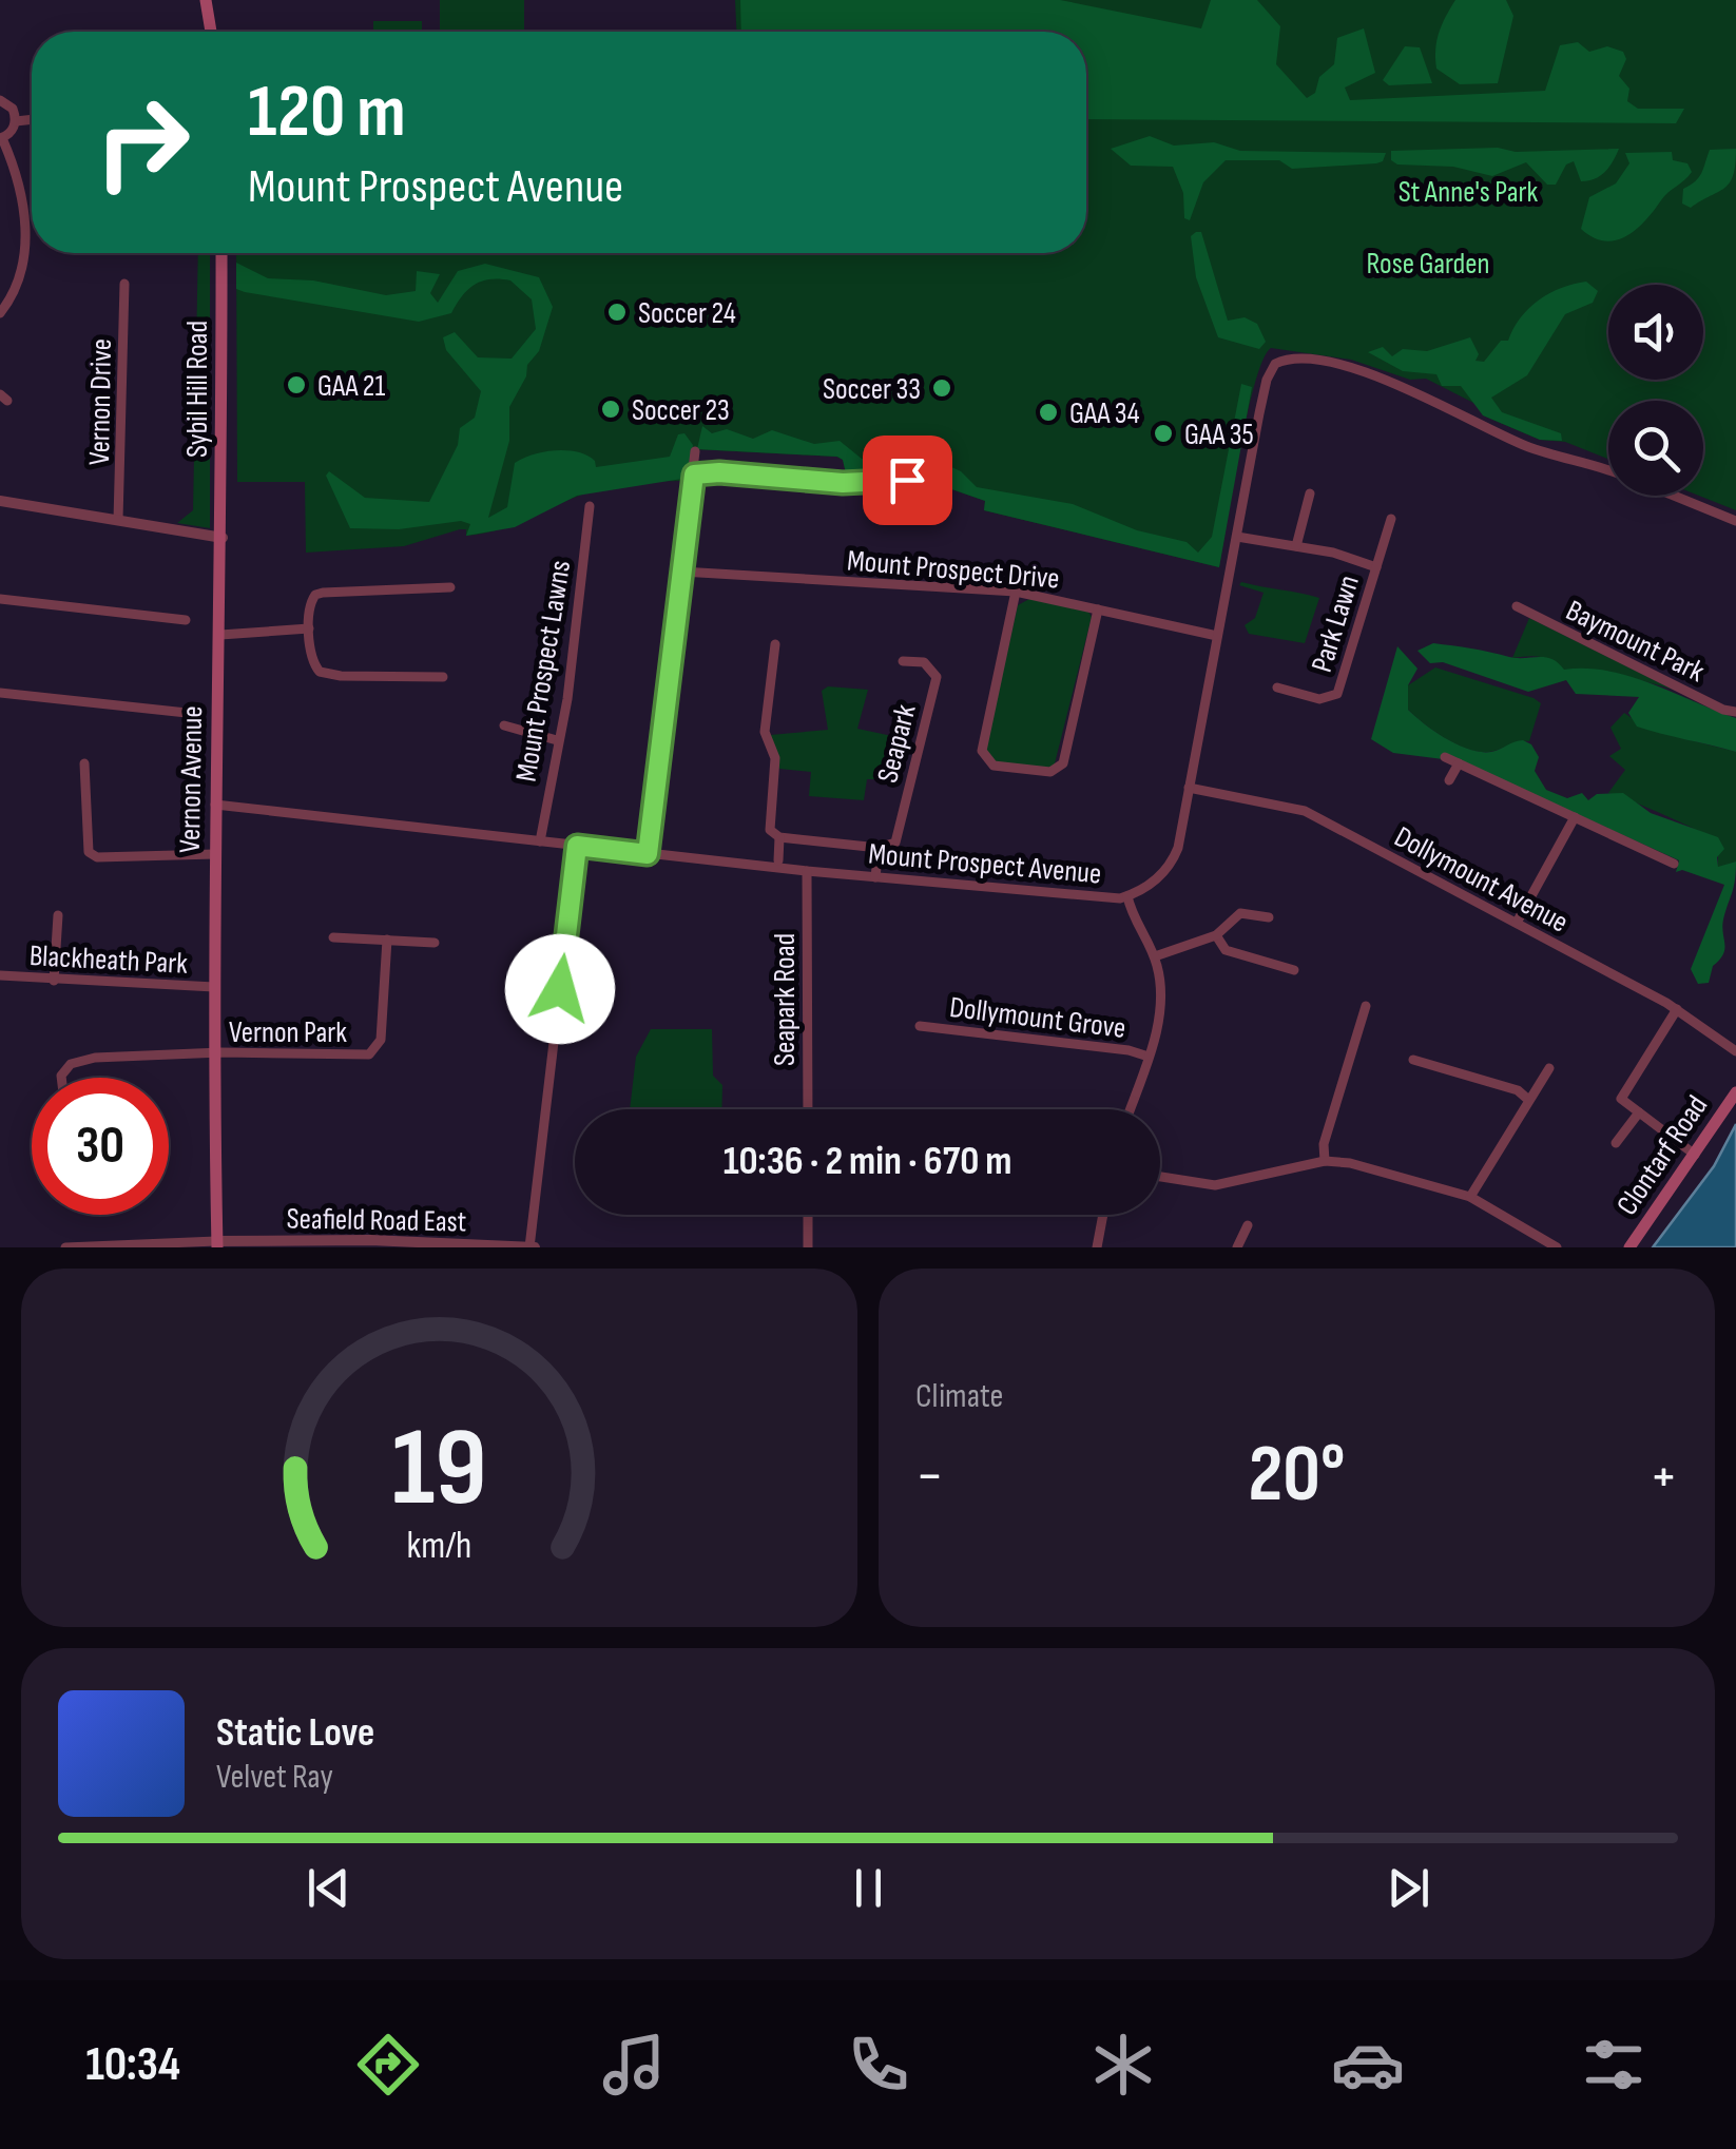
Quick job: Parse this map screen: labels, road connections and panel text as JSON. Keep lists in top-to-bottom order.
{
  "streets": {
    "main road": ["Sybil Hill Road", "Vernon Avenue", "Clontarf Road"],
    "street": [
      "Vernon Drive",
      "Mount Prospect Drive",
      "Park Lawn",
      "Baymount Park",
      "Mount Prospect Lawns",
      "Seapark",
      "Mount Prospect Avenue",
      "Dollymount Avenue",
      "Blackheath Park",
      "Seapark Road",
      "Dollymount Grove",
      "Vernon Park",
      "Seafield Road East"
    ]
  },
  "crossings": [
    ["Sybil Hill Road", "Vernon Avenue"],
    ["Mount Prospect Drive", "Mount Prospect Avenue"],
    ["Park Lawn", "Mount Prospect Avenue"],
    ["Mount Prospect Lawns", "Mount Prospect Avenue"],
    ["Seapark", "Mount Prospect Avenue"],
    ["Vernon Avenue", "Mount Prospect Avenue"],
    ["Vernon Avenue", "Blackheath Park"],
    ["Vernon Avenue", "Vernon Park"],
    ["Vernon Avenue", "Seafield Road East"],
    ["Mount Prospect Avenue", "Dollymount Avenue"],
    ["Mount Prospect Avenue", "Seapark Road"]
  ],
  "parks": ["St Anne's Park", "Rose Garden"],
  "places": [
    "Soccer 24",
    "GAA 21",
    "Soccer 33",
    "Soccer 23",
    "GAA 34",
    "GAA 35"
  ],
  "page": {
    "turn": ["120 m", "Mount Prospect Avenue"],
    "limit": "30",
    "trip": "10:36 · 2 min · 670 m",
    "tile": "Climate",
    "heat": ["−", "20°", "+"],
    "song": ["Static Love", "Velvet Ray"],
    "tabs": "10:34",
    "gauge": ["19", "km/h"]
  }
}
